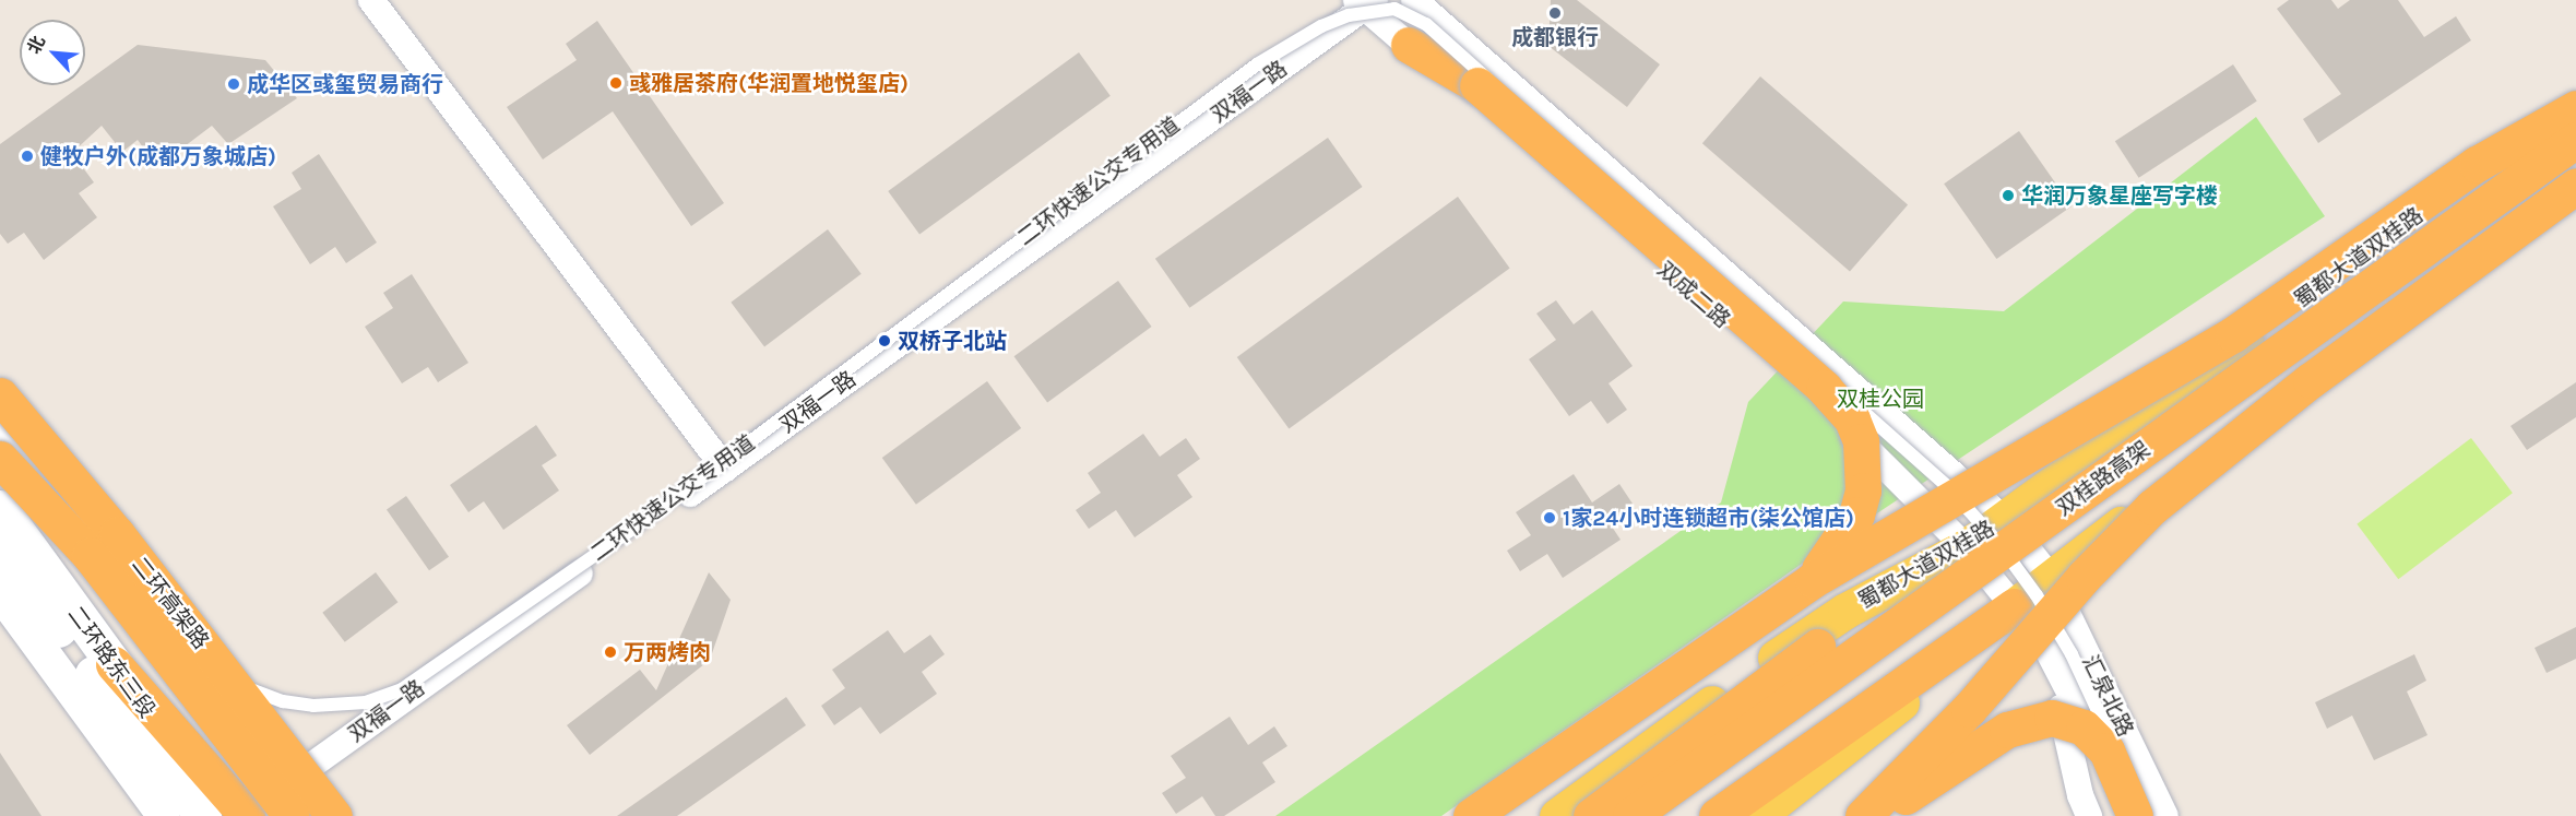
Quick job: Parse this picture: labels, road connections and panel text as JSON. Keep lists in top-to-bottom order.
{
  "streets": {
    "highway": ["双桂路高架", "二环高架路"],
    "main road": ["蜀都大道双桂路", "二环路东三段"],
    "street": ["双福一路", "双成二路", "汇泉北路"],
    "lane": ["二环快速公交专用道"]
  },
  "crossings": [
    ["双福一路", "双成二路"],
    ["双福一路", "二环高架路"],
    ["蜀都大道双桂路", "双成二路"],
    ["双成二路", "汇泉北路"]
  ],
  "parks": ["双桂公园"],
  "places": [
    "成都银行",
    "彧雅居茶府(华润置地悦玺店)",
    "成华区彧玺贸易商行",
    "健牧户外(成都万象城店)",
    "华润万象星座写字楼",
    "双桥子北站",
    "1家24小时连锁超市(柒公馆店)",
    "万两烤肉"
  ],
  "north": "top left"
}
